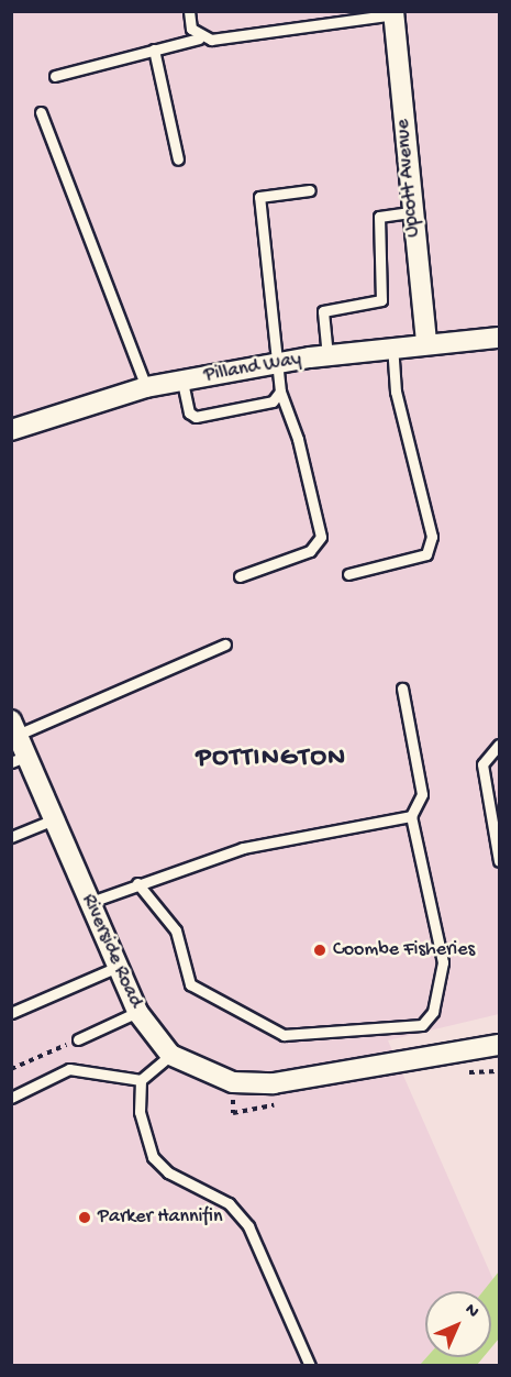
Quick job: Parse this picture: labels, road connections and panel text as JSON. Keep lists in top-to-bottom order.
{
  "streets": {
    "street": ["Upcott Avenue", "Pilland Way", "Riverside Road"]
  },
  "crossings": [
    ["Upcott Avenue", "Pilland Way"]
  ],
  "districts": ["POTTINGTON"],
  "places": ["Coombe Fisheries", "Parker Hannifin"],
  "north": "top right"
}
